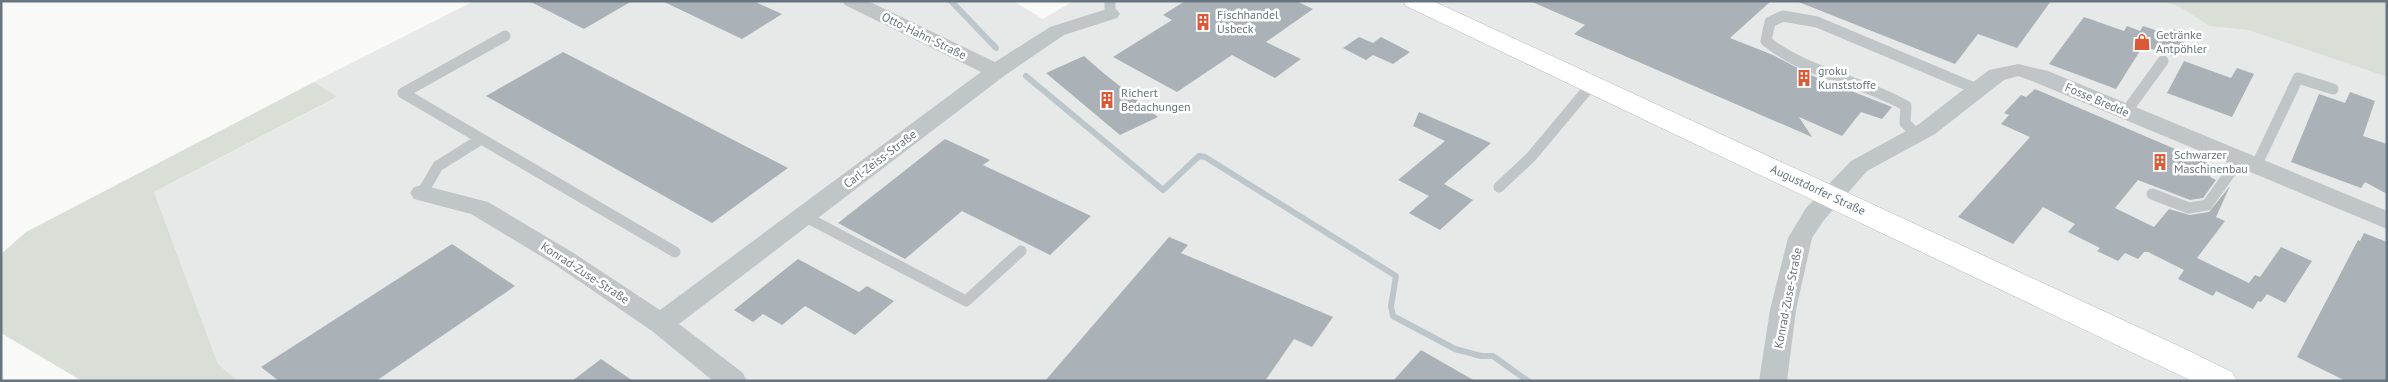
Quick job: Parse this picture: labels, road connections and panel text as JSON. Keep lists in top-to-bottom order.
{
  "streets": {
    "main road": ["Augustdorfer Straße"],
    "street": [
      "Otto-Hahn-Straße",
      "Fosse Bredde",
      "Carl-Zeiss-Straße",
      "Konrad-Zuse-Straße"
    ]
  },
  "crossings": [
    ["Otto-Hahn-Straße", "Carl-Zeiss-Straße"],
    ["Fosse Bredde", "Augustdorfer Straße"],
    ["Fosse Bredde", "Konrad-Zuse-Straße"],
    ["Carl-Zeiss-Straße", "Konrad-Zuse-Straße"],
    ["Augustdorfer Straße", "Konrad-Zuse-Straße"]
  ],
  "places": {
    "building": [
      "Fischhandel Usbeck",
      "groku Kunststoffe",
      "Richert Bedachungen",
      "Schwarzer Maschinenbau"
    ],
    "shop": ["Getränke Antpöhler"]
  }
}
